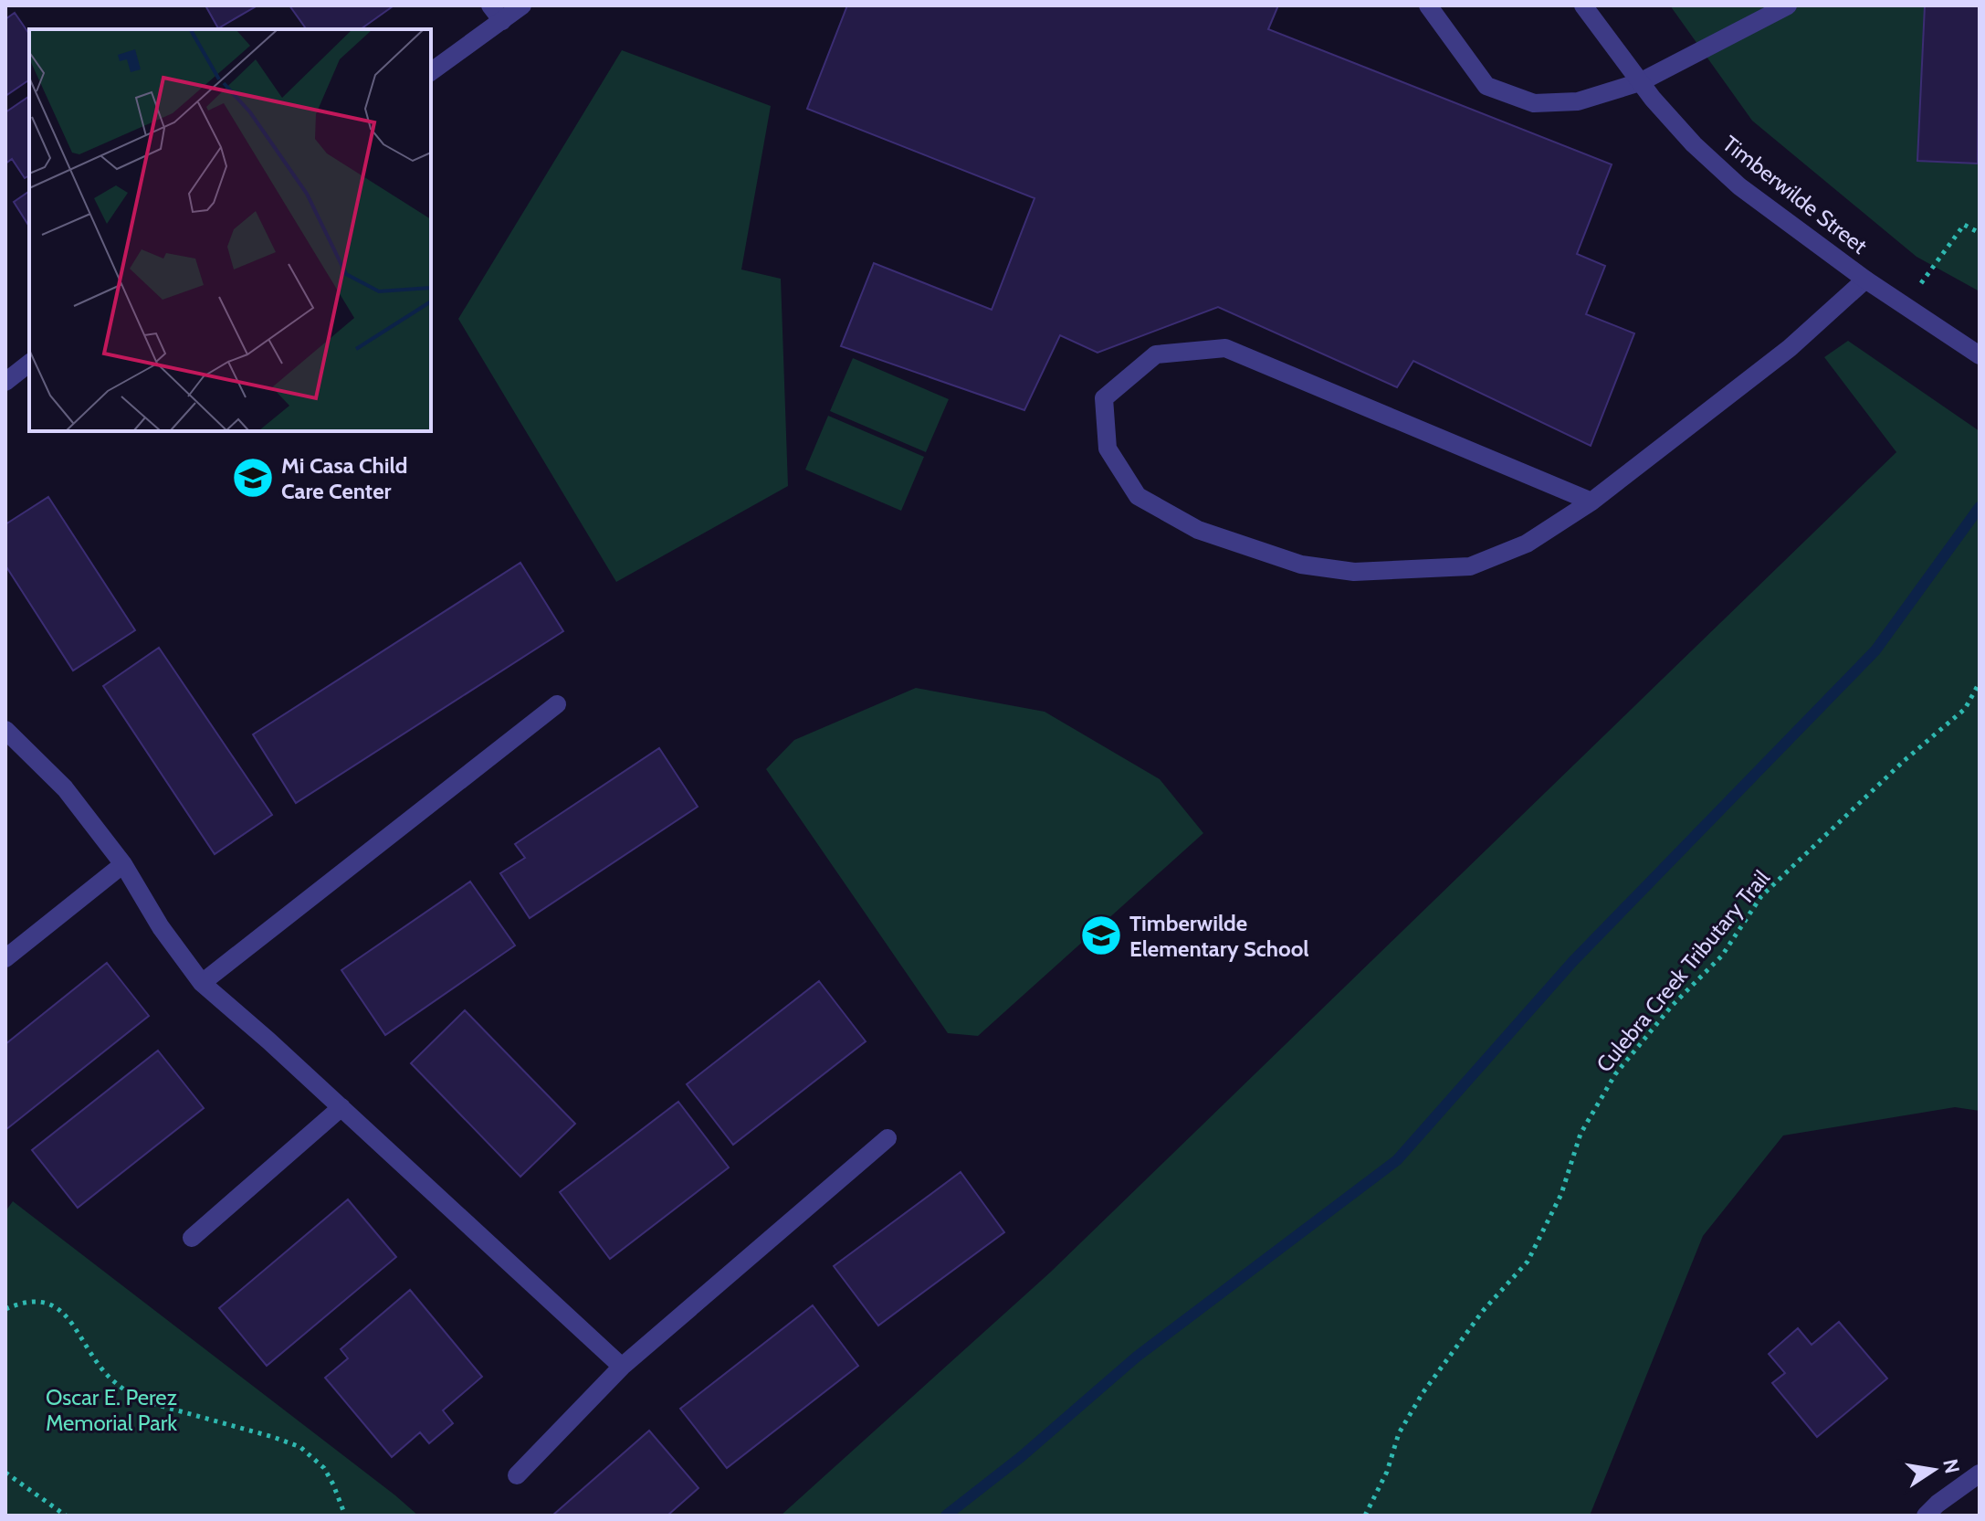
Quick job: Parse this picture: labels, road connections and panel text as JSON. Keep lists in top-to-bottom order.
{
  "streets": {
    "street": ["Timberwilde Street"],
    "path": ["Culebra Creek Tributary Trail"]
  },
  "parks": ["Oscar E. Perez Memorial Park"],
  "places": {
    "school or university": ["Mi Casa Child Care Center", "Timberwilde Elementary School"]
  },
  "north": "right"
}
